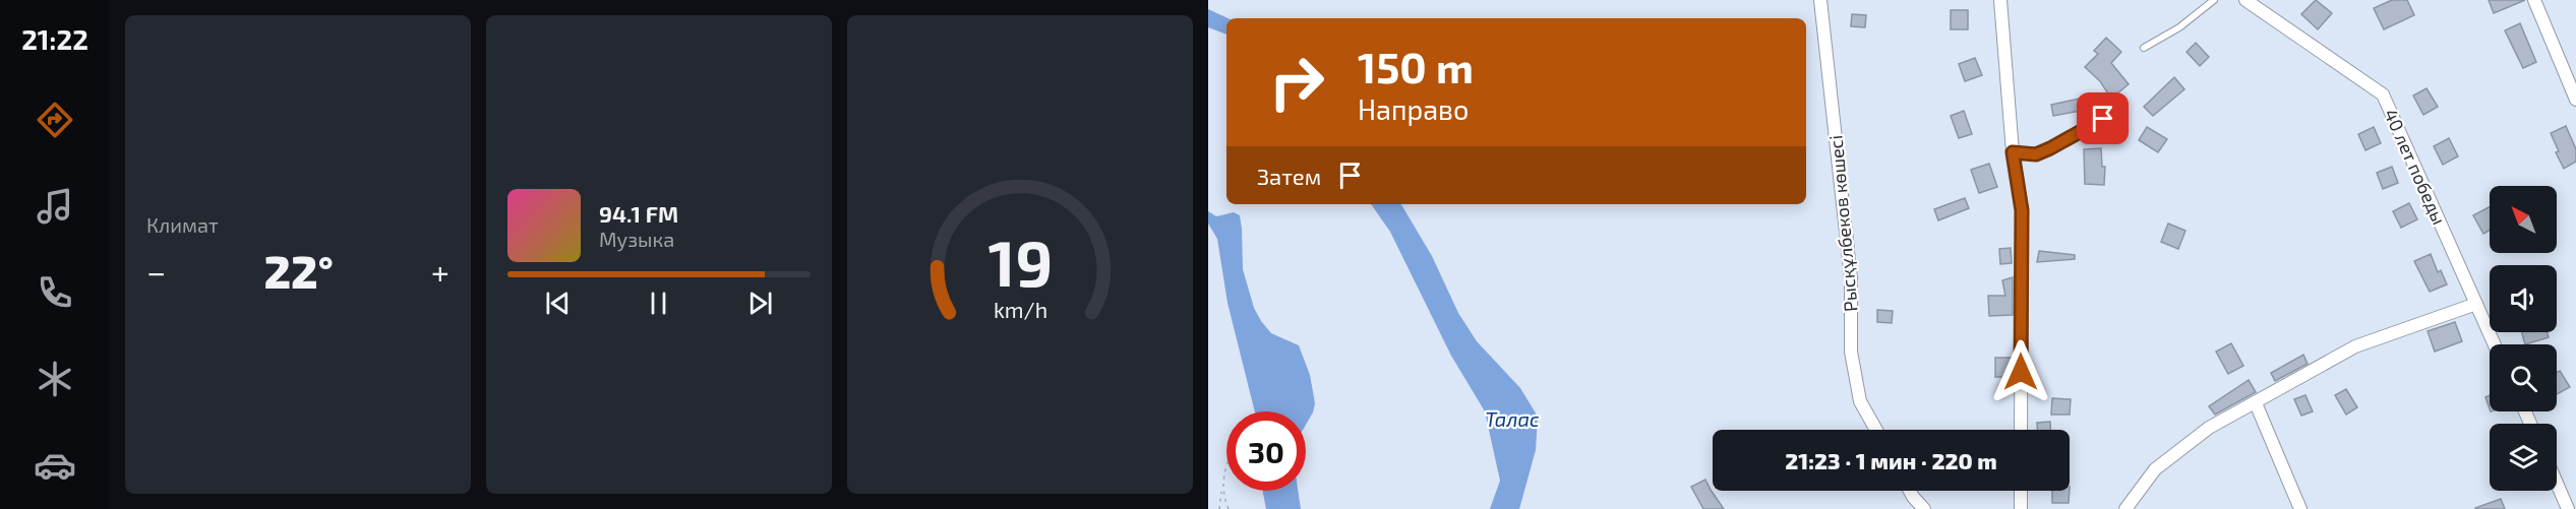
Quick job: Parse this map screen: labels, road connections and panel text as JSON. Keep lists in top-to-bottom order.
{
  "streets": {
    "street": ["40 лет победы", "Рысқұлбеков көшесі"]
  },
  "water": ["Талас"],
  "north": "top left",
  "page": {
    "tabs": "21:22",
    "tile": "Климат",
    "turn": ["150 m", "Направо"],
    "then": "Затем",
    "song": ["94.1 FM", "Музыка"],
    "heat": ["−", "22°", "+"],
    "limit": "30",
    "trip": "21:23 · 1 мин · 220 m",
    "gauge": ["19", "km/h"]
  }
}
